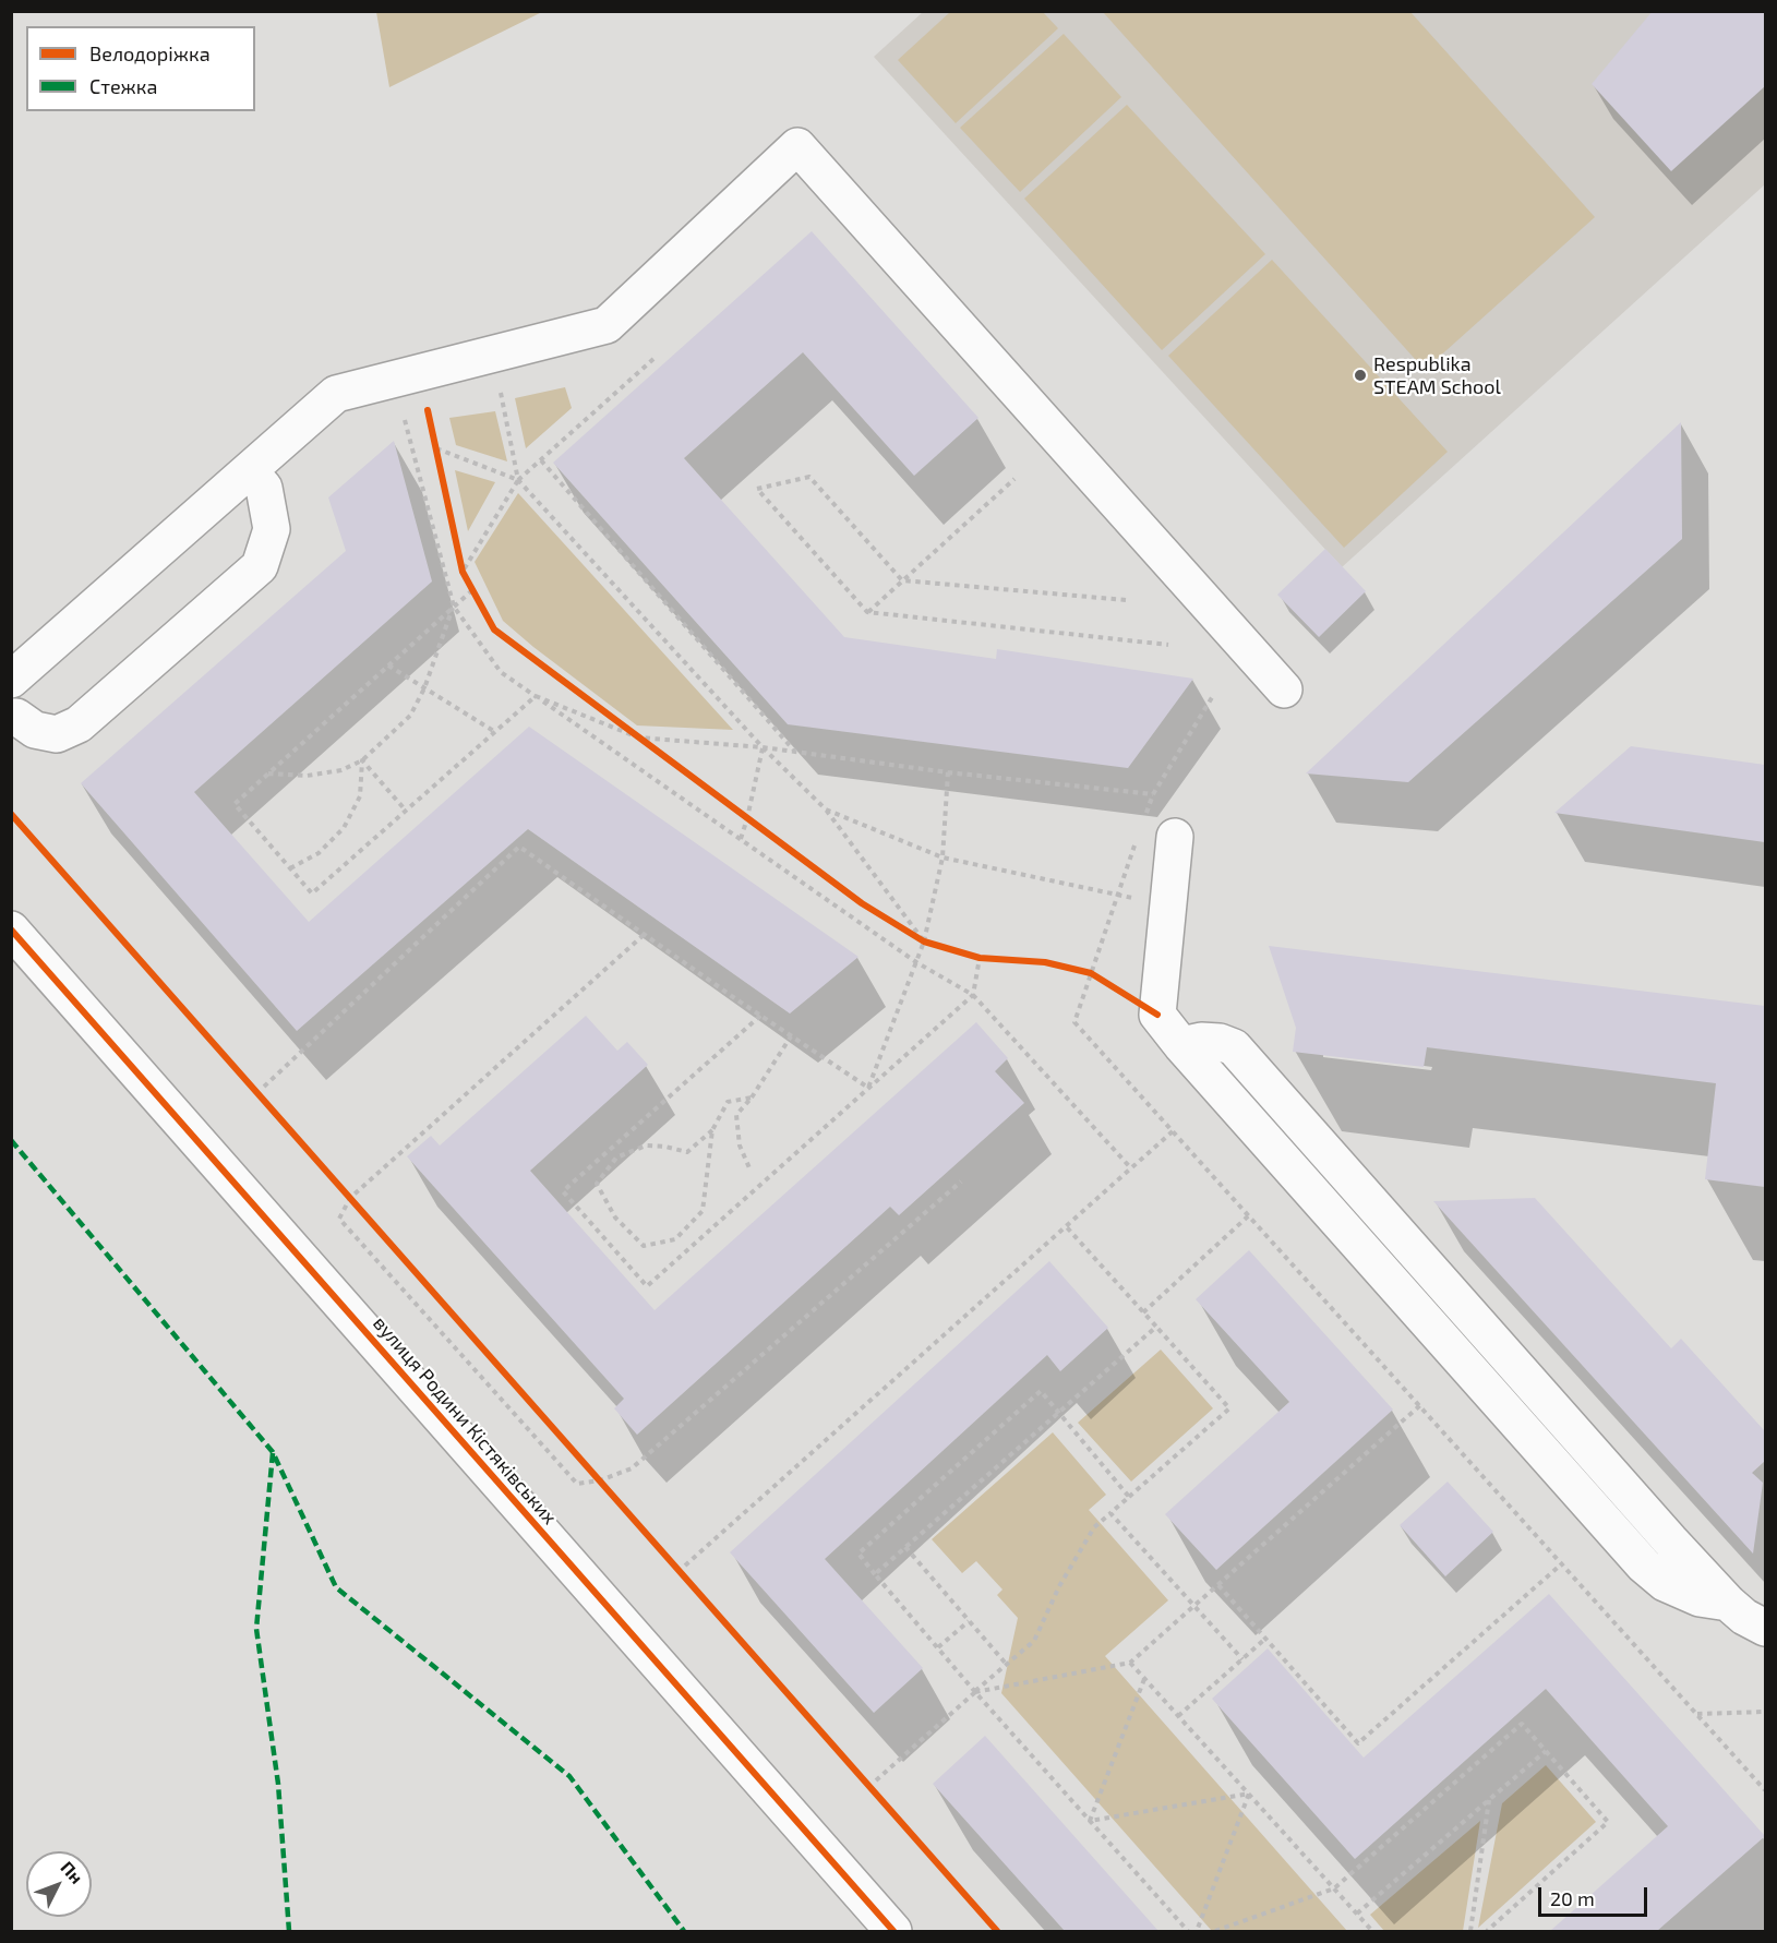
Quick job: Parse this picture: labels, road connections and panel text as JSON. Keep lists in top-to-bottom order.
{
  "streets": {
    "street": ["вулиця Родини Кістяківських"]
  },
  "places": ["Respublika STEAM School"],
  "legend": ["Велодоріжка", "Стежка"],
  "scale_bar": "20 m",
  "north": "top right"
}
